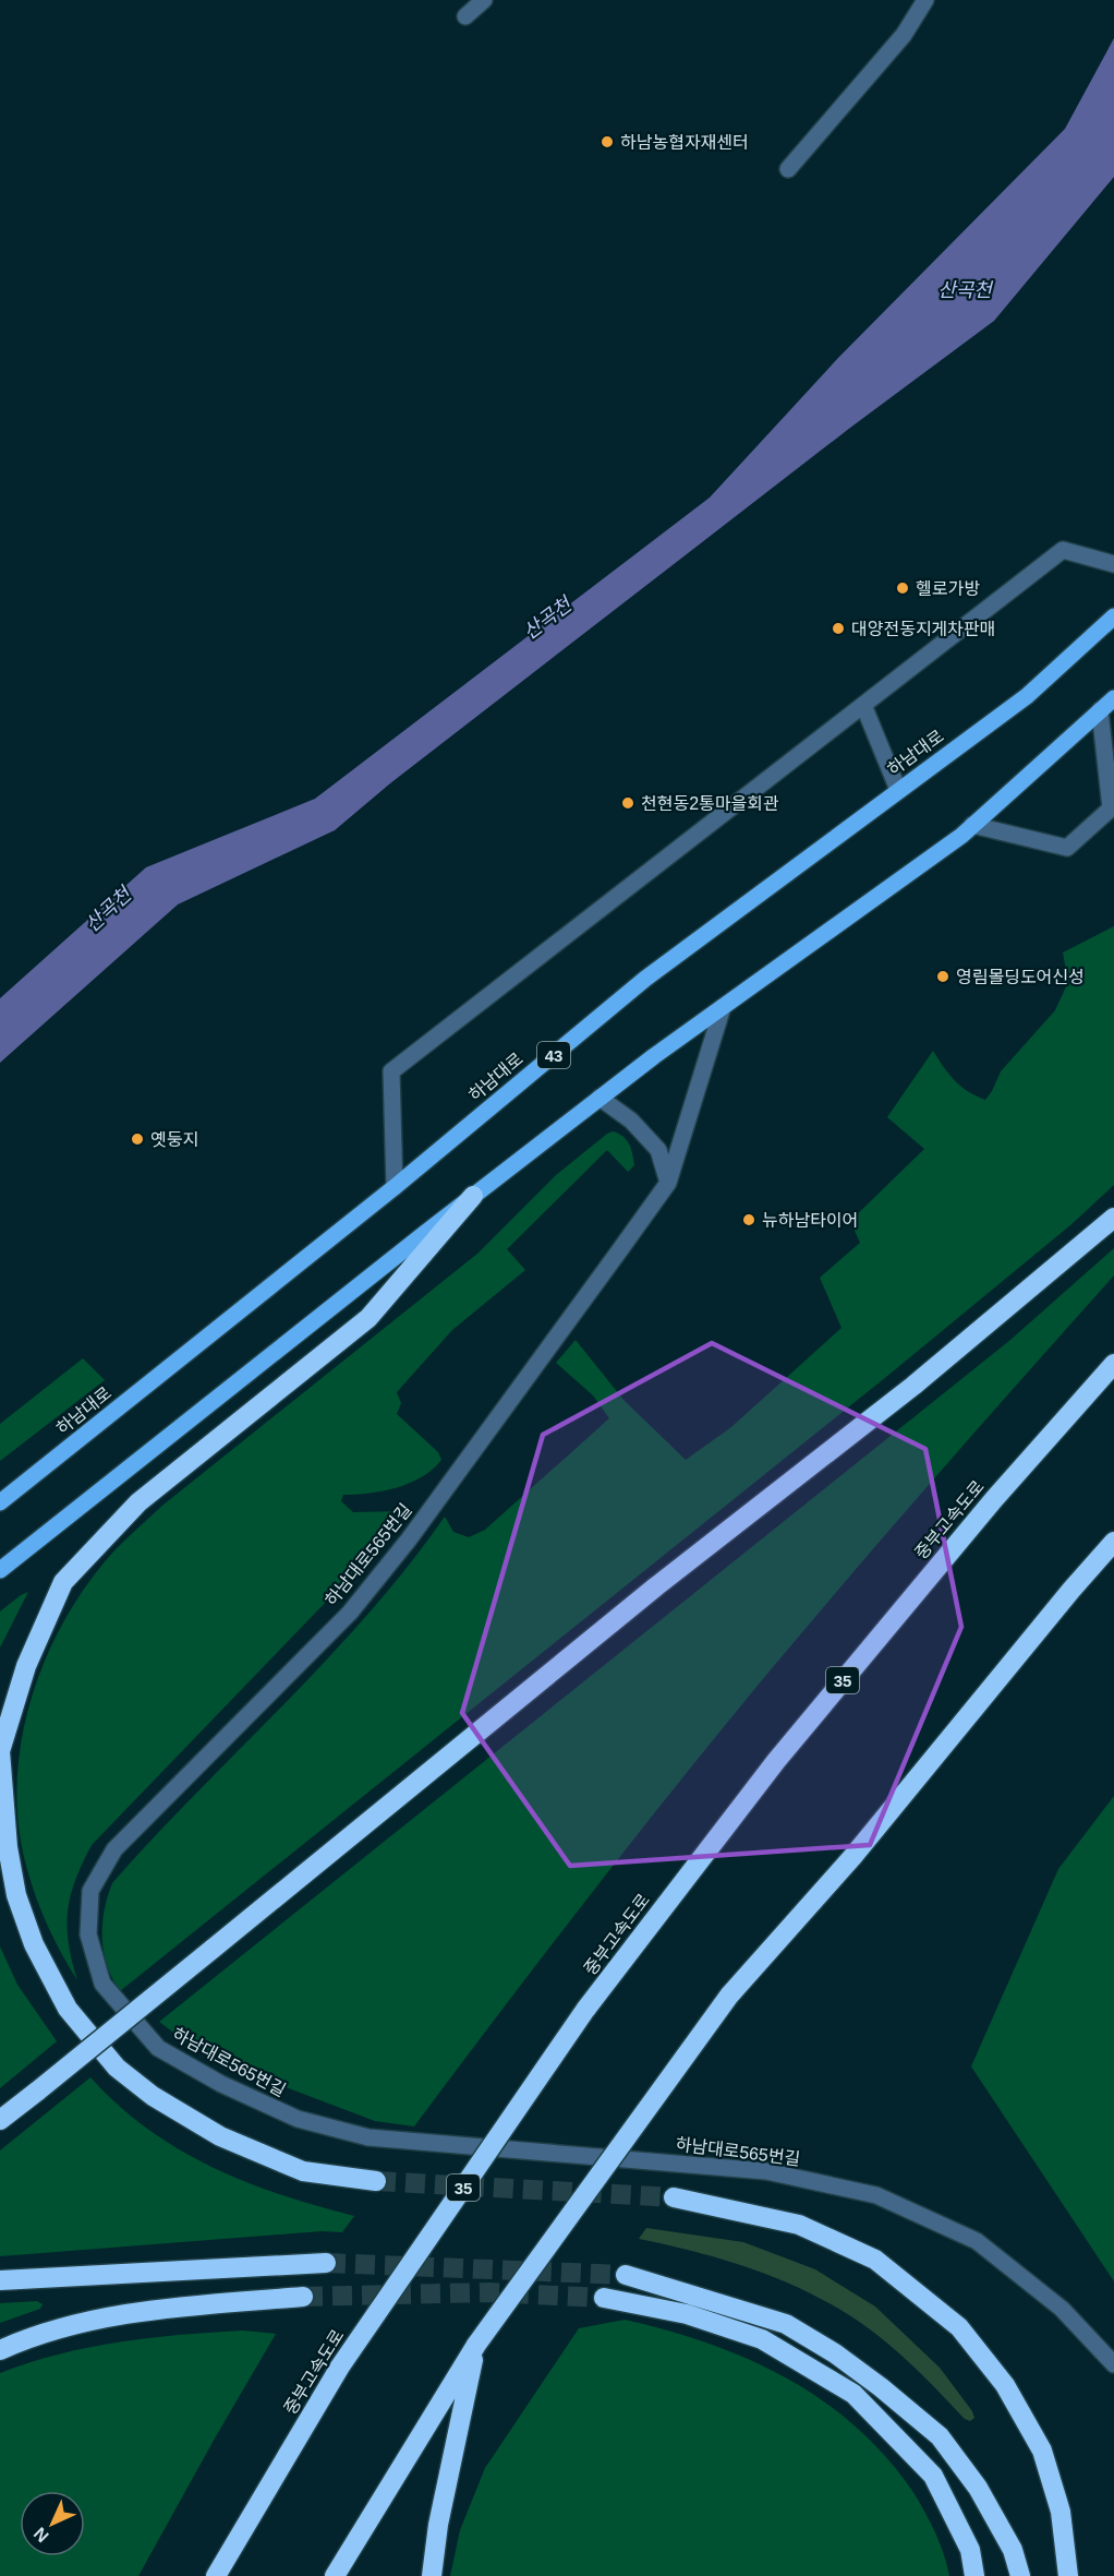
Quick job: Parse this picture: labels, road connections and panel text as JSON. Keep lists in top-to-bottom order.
{
  "streets": {
    "highway": ["중부고속도로", "35"],
    "main road": ["하남대로", "43"],
    "street": ["하남대로565번길"]
  },
  "water": ["산곡천"],
  "places": [
    "하남농협자재센터",
    "헬로가방",
    "대양전동지게차판매",
    "천현동2통마을회관",
    "영림몰딩도어신성",
    "옛둥지",
    "뉴하남타이어"
  ],
  "north": "bottom left"
}
